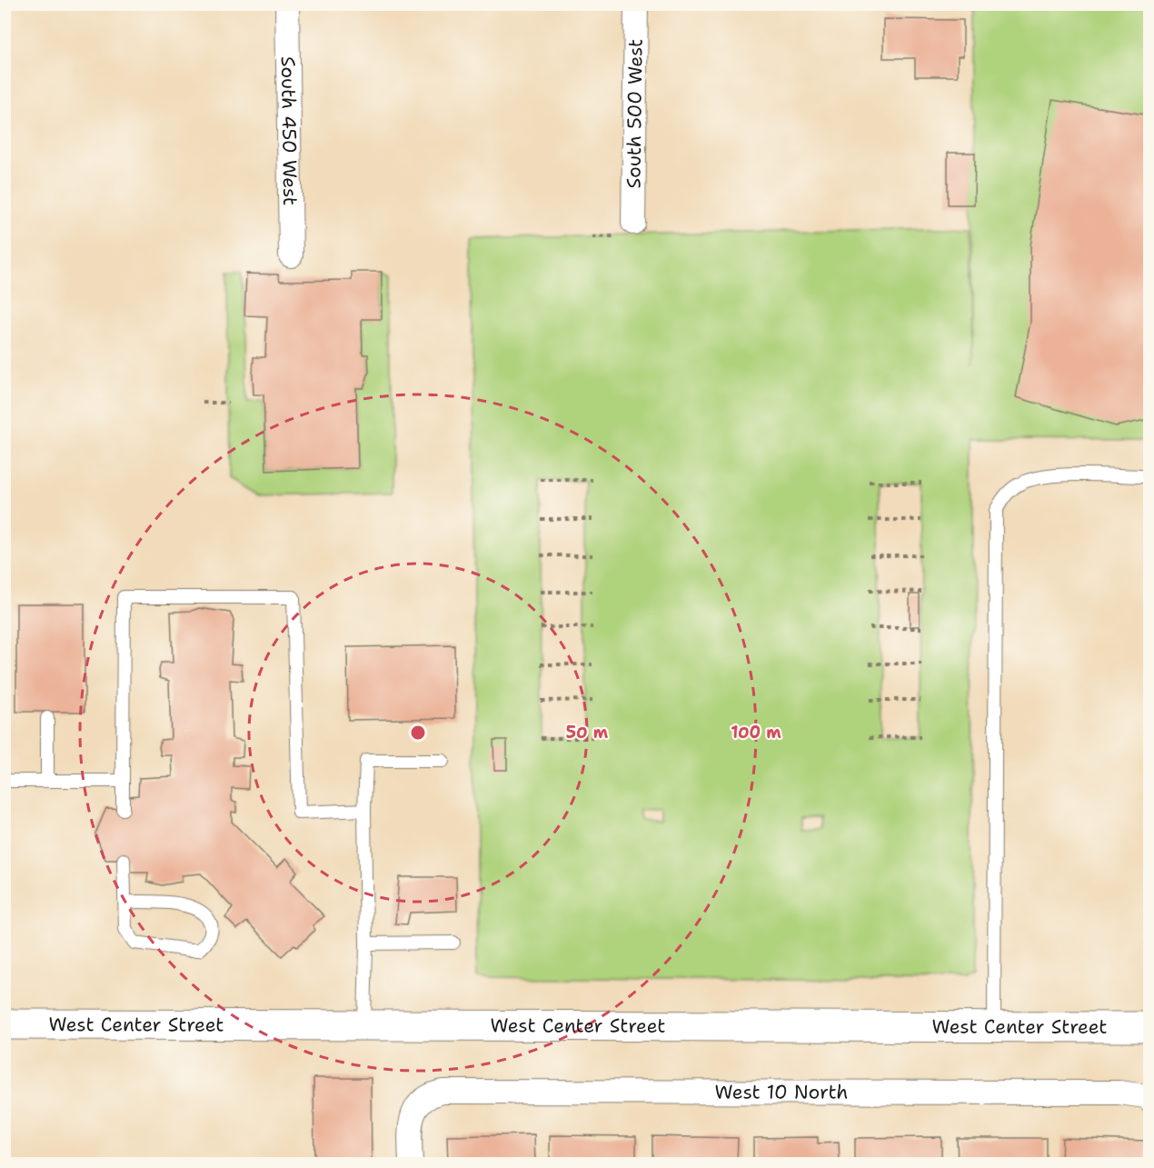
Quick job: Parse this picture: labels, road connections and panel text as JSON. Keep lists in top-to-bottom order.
{
  "streets": {
    "main road": ["West Center Street"],
    "street": ["South 500 West", "South 450 West", "West 10 North"]
  },
  "rings": ["50 m", "100 m"]
}
